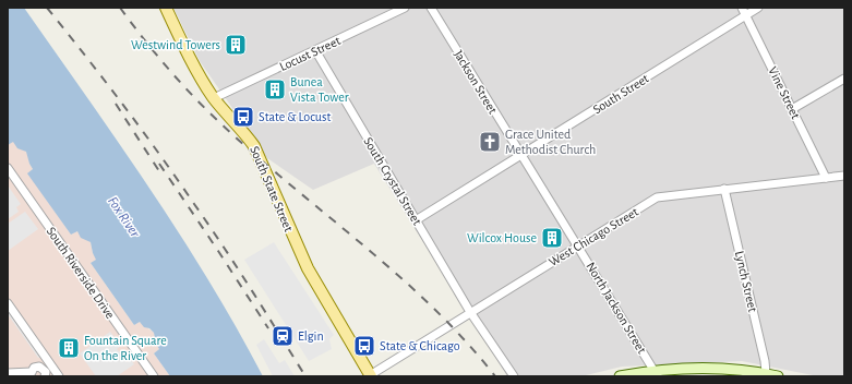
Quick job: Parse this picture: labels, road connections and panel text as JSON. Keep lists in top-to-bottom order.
{
  "streets": {
    "main road": ["South State Street"],
    "street": [
      "Locust Street",
      "Jackson Street",
      "Vine Street",
      "South Street",
      "South Crystal Street",
      "West Chicago Street",
      "South Riverside Drive",
      "Lynch Street",
      "North Jackson Street"
    ]
  },
  "crossings": [
    ["Locust Street", "South Crystal Street"],
    ["Locust Street", "South State Street"],
    ["Jackson Street", "South Street"],
    ["Jackson Street", "West Chicago Street"],
    ["Jackson Street", "North Jackson Street"],
    ["Vine Street", "South Street"],
    ["Vine Street", "West Chicago Street"],
    ["South Street", "South Crystal Street"],
    ["South Crystal Street", "West Chicago Street"],
    ["South State Street", "West Chicago Street"],
    ["West Chicago Street", "Lynch Street"],
    ["West Chicago Street", "North Jackson Street"]
  ],
  "water": ["Fox River"],
  "places": {
    "building": [
      "Westwind Towers",
      "Bunea Vista Tower",
      "Wilcox House",
      "Fountain Square On the River"
    ],
    "bus stop": ["State & Locust", "State & Chicago"],
    "church": ["Grace United Methodist Church"],
    "station": ["Elgin"]
  }
}
